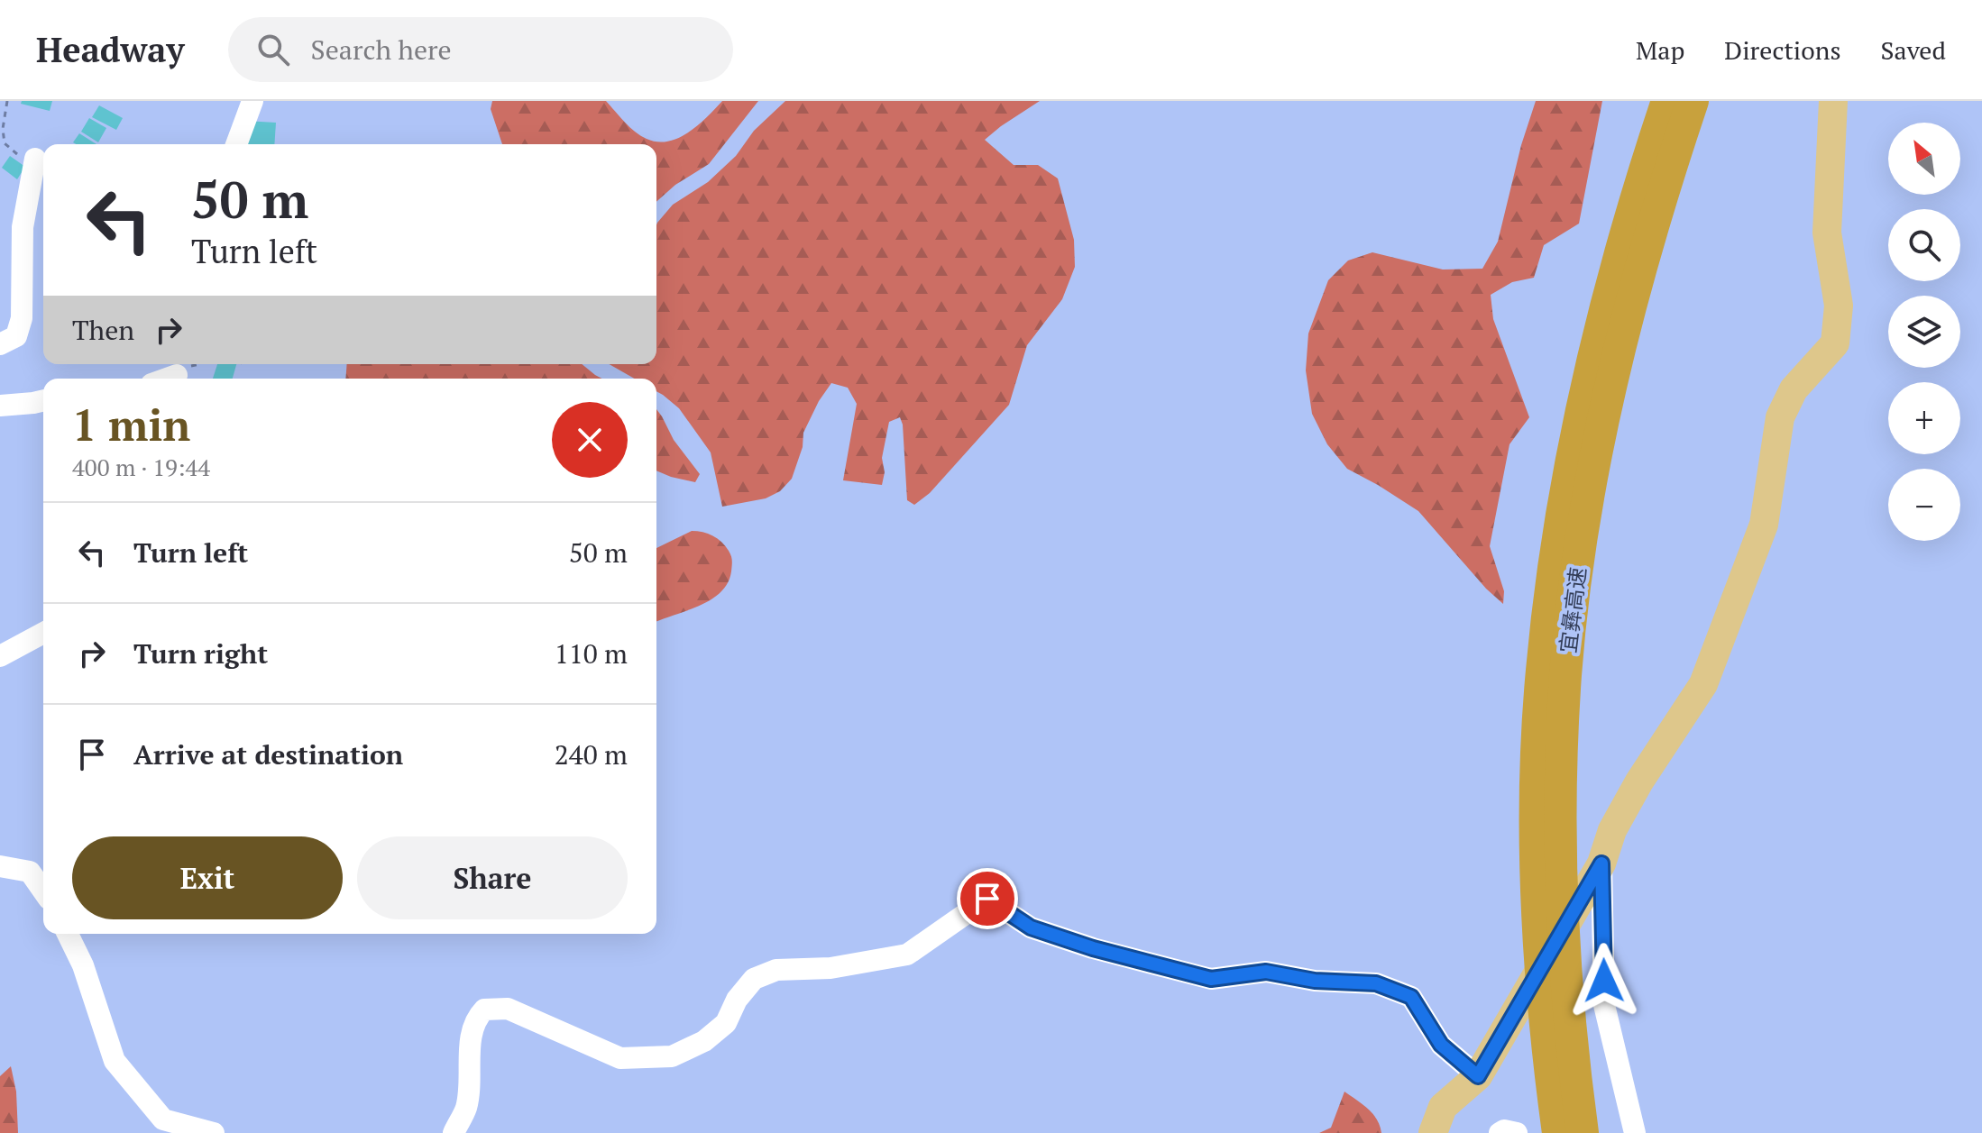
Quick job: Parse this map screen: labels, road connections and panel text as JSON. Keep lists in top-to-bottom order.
{
  "streets": {
    "highway": ["宜彝高速"]
  },
  "north": "top left",
  "page": {
    "header": "Headway",
    "search": "Search here",
    "nav": ["Map", "Directions", "Saved"],
    "map_buttons": ["+", "−"],
    "turn": ["50 m", "Turn left"],
    "then": "Then",
    "heading": ["1 min", "400 m · 19:44"],
    "list": [
      {
        "name": "Turn left",
        "value": "50 m"
      },
      {
        "name": "Turn right",
        "value": "110 m"
      },
      {
        "name": "Arrive at destination",
        "value": "240 m"
      }
    ],
    "buttons": ["Exit", "Share"]
  }
}
